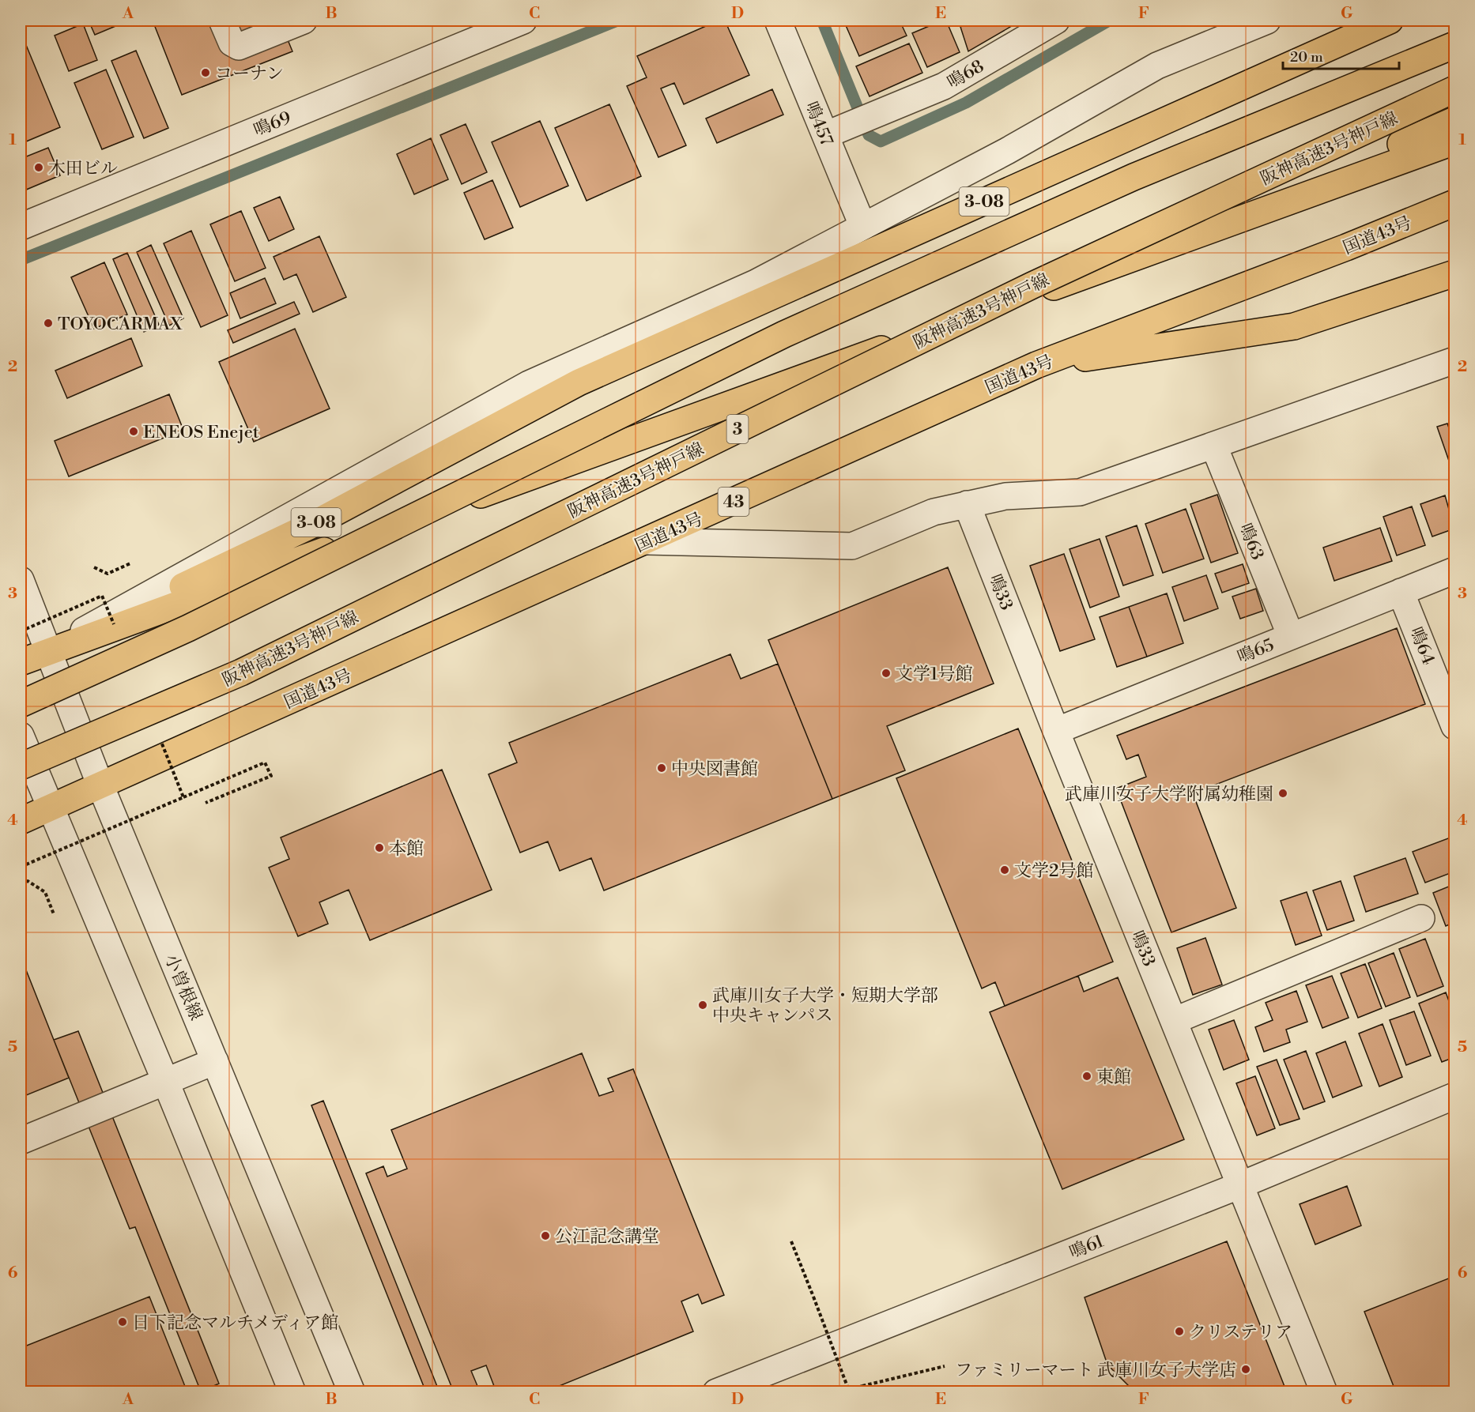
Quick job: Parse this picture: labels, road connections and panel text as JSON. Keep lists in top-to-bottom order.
{
  "streets": {
    "highway": [
      "阪神高速3号神戸線",
      "3-08",
      "国道43号",
      "3",
      "43"
    ],
    "street": [
      "鳴68",
      "鳴69",
      "鳴457",
      "鳴63",
      "鳴33",
      "鳴64",
      "鳴65",
      "小曽根線",
      "鳴61"
    ]
  },
  "crossings": [
    ["鳴68", "鳴457"],
    ["3-08", "小曽根線"],
    ["国道43号", "小曽根線"],
    ["鳴63", "鳴65"],
    ["鳴33", "鳴65"],
    ["鳴33", "鳴61"],
    ["鳴64", "鳴65"]
  ],
  "places": [
    "コーナン",
    "木田ビル",
    "TOYOCARMAX",
    "ENEOS Enejet",
    "文学1号館",
    "中央図書館",
    "武庫川女子大学附属幼稚園",
    "本館",
    "文学2号館",
    "武庫川女子大学・短期大学部 中央キャンパス",
    "東館",
    "公江記念講堂",
    "日下記念マルチメディア館",
    "クリステリア",
    "ファミリーマート 武庫川女子大学店"
  ],
  "scale_bar": "20 m",
  "grid": {
    "columns": [
      "A",
      "B",
      "C",
      "D",
      "E",
      "F",
      "G"
    ],
    "rows": [
      "1",
      "2",
      "3",
      "4",
      "5",
      "6"
    ]
  }
}
